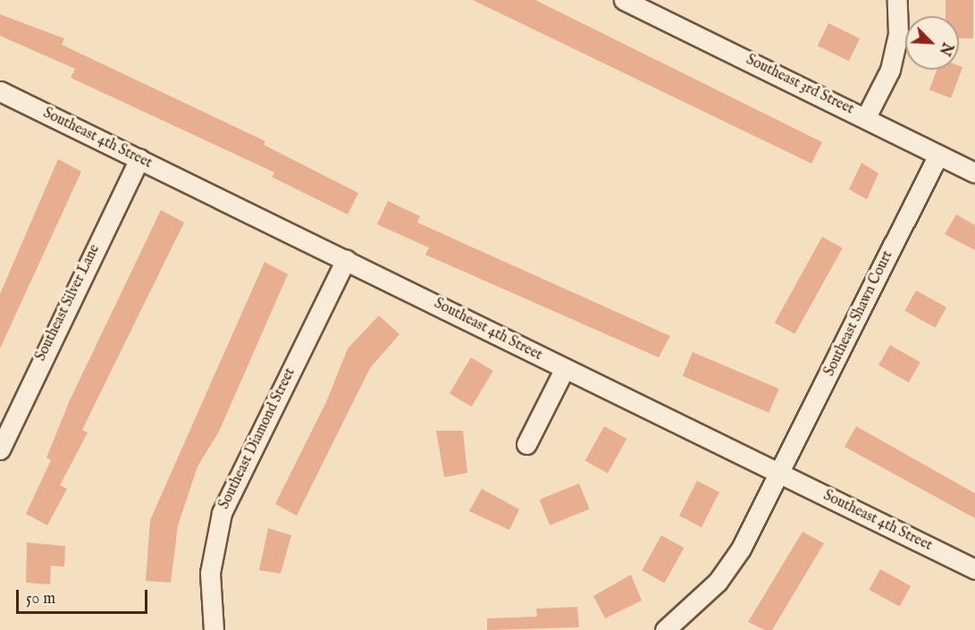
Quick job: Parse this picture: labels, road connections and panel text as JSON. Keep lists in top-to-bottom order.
{
  "streets": {
    "street": [
      "Southeast 3rd Street",
      "Southeast 4th Street",
      "Southeast Silver Lane",
      "Southeast Shawn Court",
      "Southeast Diamond Street"
    ]
  },
  "crossings": [
    ["Southeast 3rd Street", "Southeast Shawn Court"],
    ["Southeast 4th Street", "Southeast Silver Lane"],
    ["Southeast 4th Street", "Southeast Shawn Court"],
    ["Southeast 4th Street", "Southeast Diamond Street"]
  ],
  "scale_bar": "50 m",
  "north": "bottom right"
}
